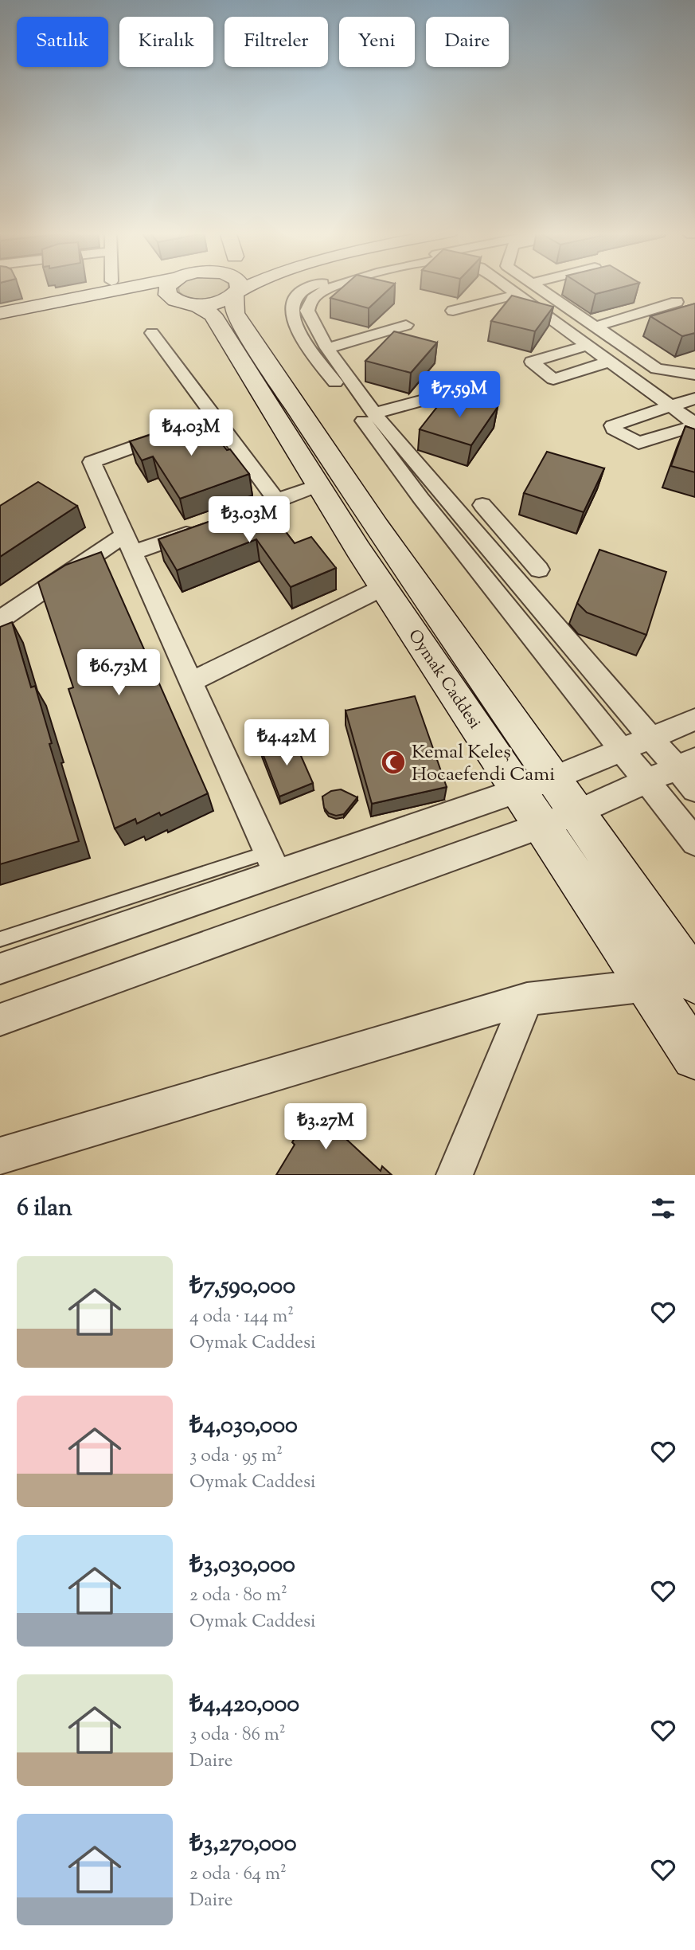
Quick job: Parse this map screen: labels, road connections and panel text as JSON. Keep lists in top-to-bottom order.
{
  "streets": {
    "street": ["Oymak Caddesi"]
  },
  "places": {
    "mosque": ["Kemal Keleş Hocaefendi Cami"]
  },
  "page": {
    "chip": [
      "Satılık",
      "Kiralık",
      "Filtreler",
      "Yeni",
      "Daire"
    ],
    "price": [
      "₺7.59M",
      "₺4.03M",
      "₺3.03M",
      "₺6.73M",
      "₺4.42M",
      "₺3.27M"
    ],
    "heading": "6 ilan",
    "list": [
      {
        "name": "₺7,590,000",
        "note": "4 oda · 144 m² · Oymak Caddesi"
      },
      {
        "name": "₺4,030,000",
        "note": "3 oda · 95 m² · Oymak Caddesi"
      },
      {
        "name": "₺3,030,000",
        "note": "2 oda · 80 m² · Oymak Caddesi"
      },
      {
        "name": "₺4,420,000",
        "note": "3 oda · 86 m² · Daire"
      },
      {
        "name": "₺3,270,000",
        "note": "2 oda · 64 m² · Daire"
      }
    ]
  }
}
